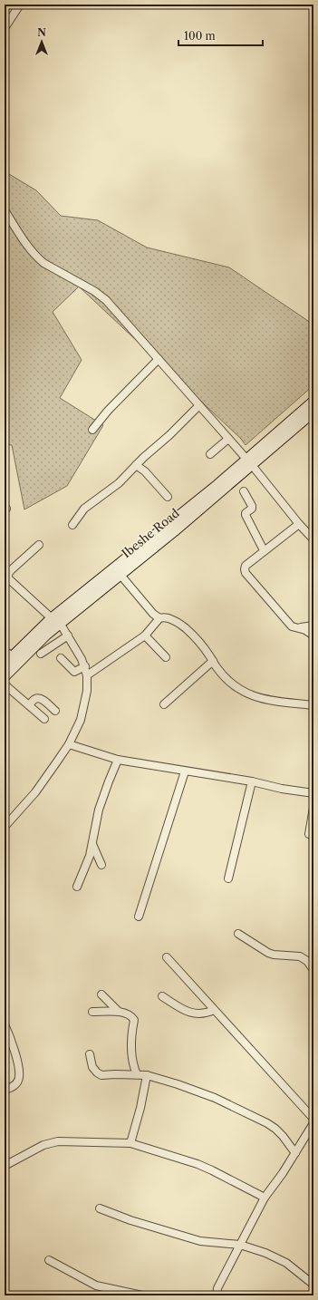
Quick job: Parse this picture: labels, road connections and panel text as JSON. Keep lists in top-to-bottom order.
{
  "streets": {
    "main road": ["Ibeshe Road"]
  },
  "scale_bar": "100 m",
  "north": "top"
}
